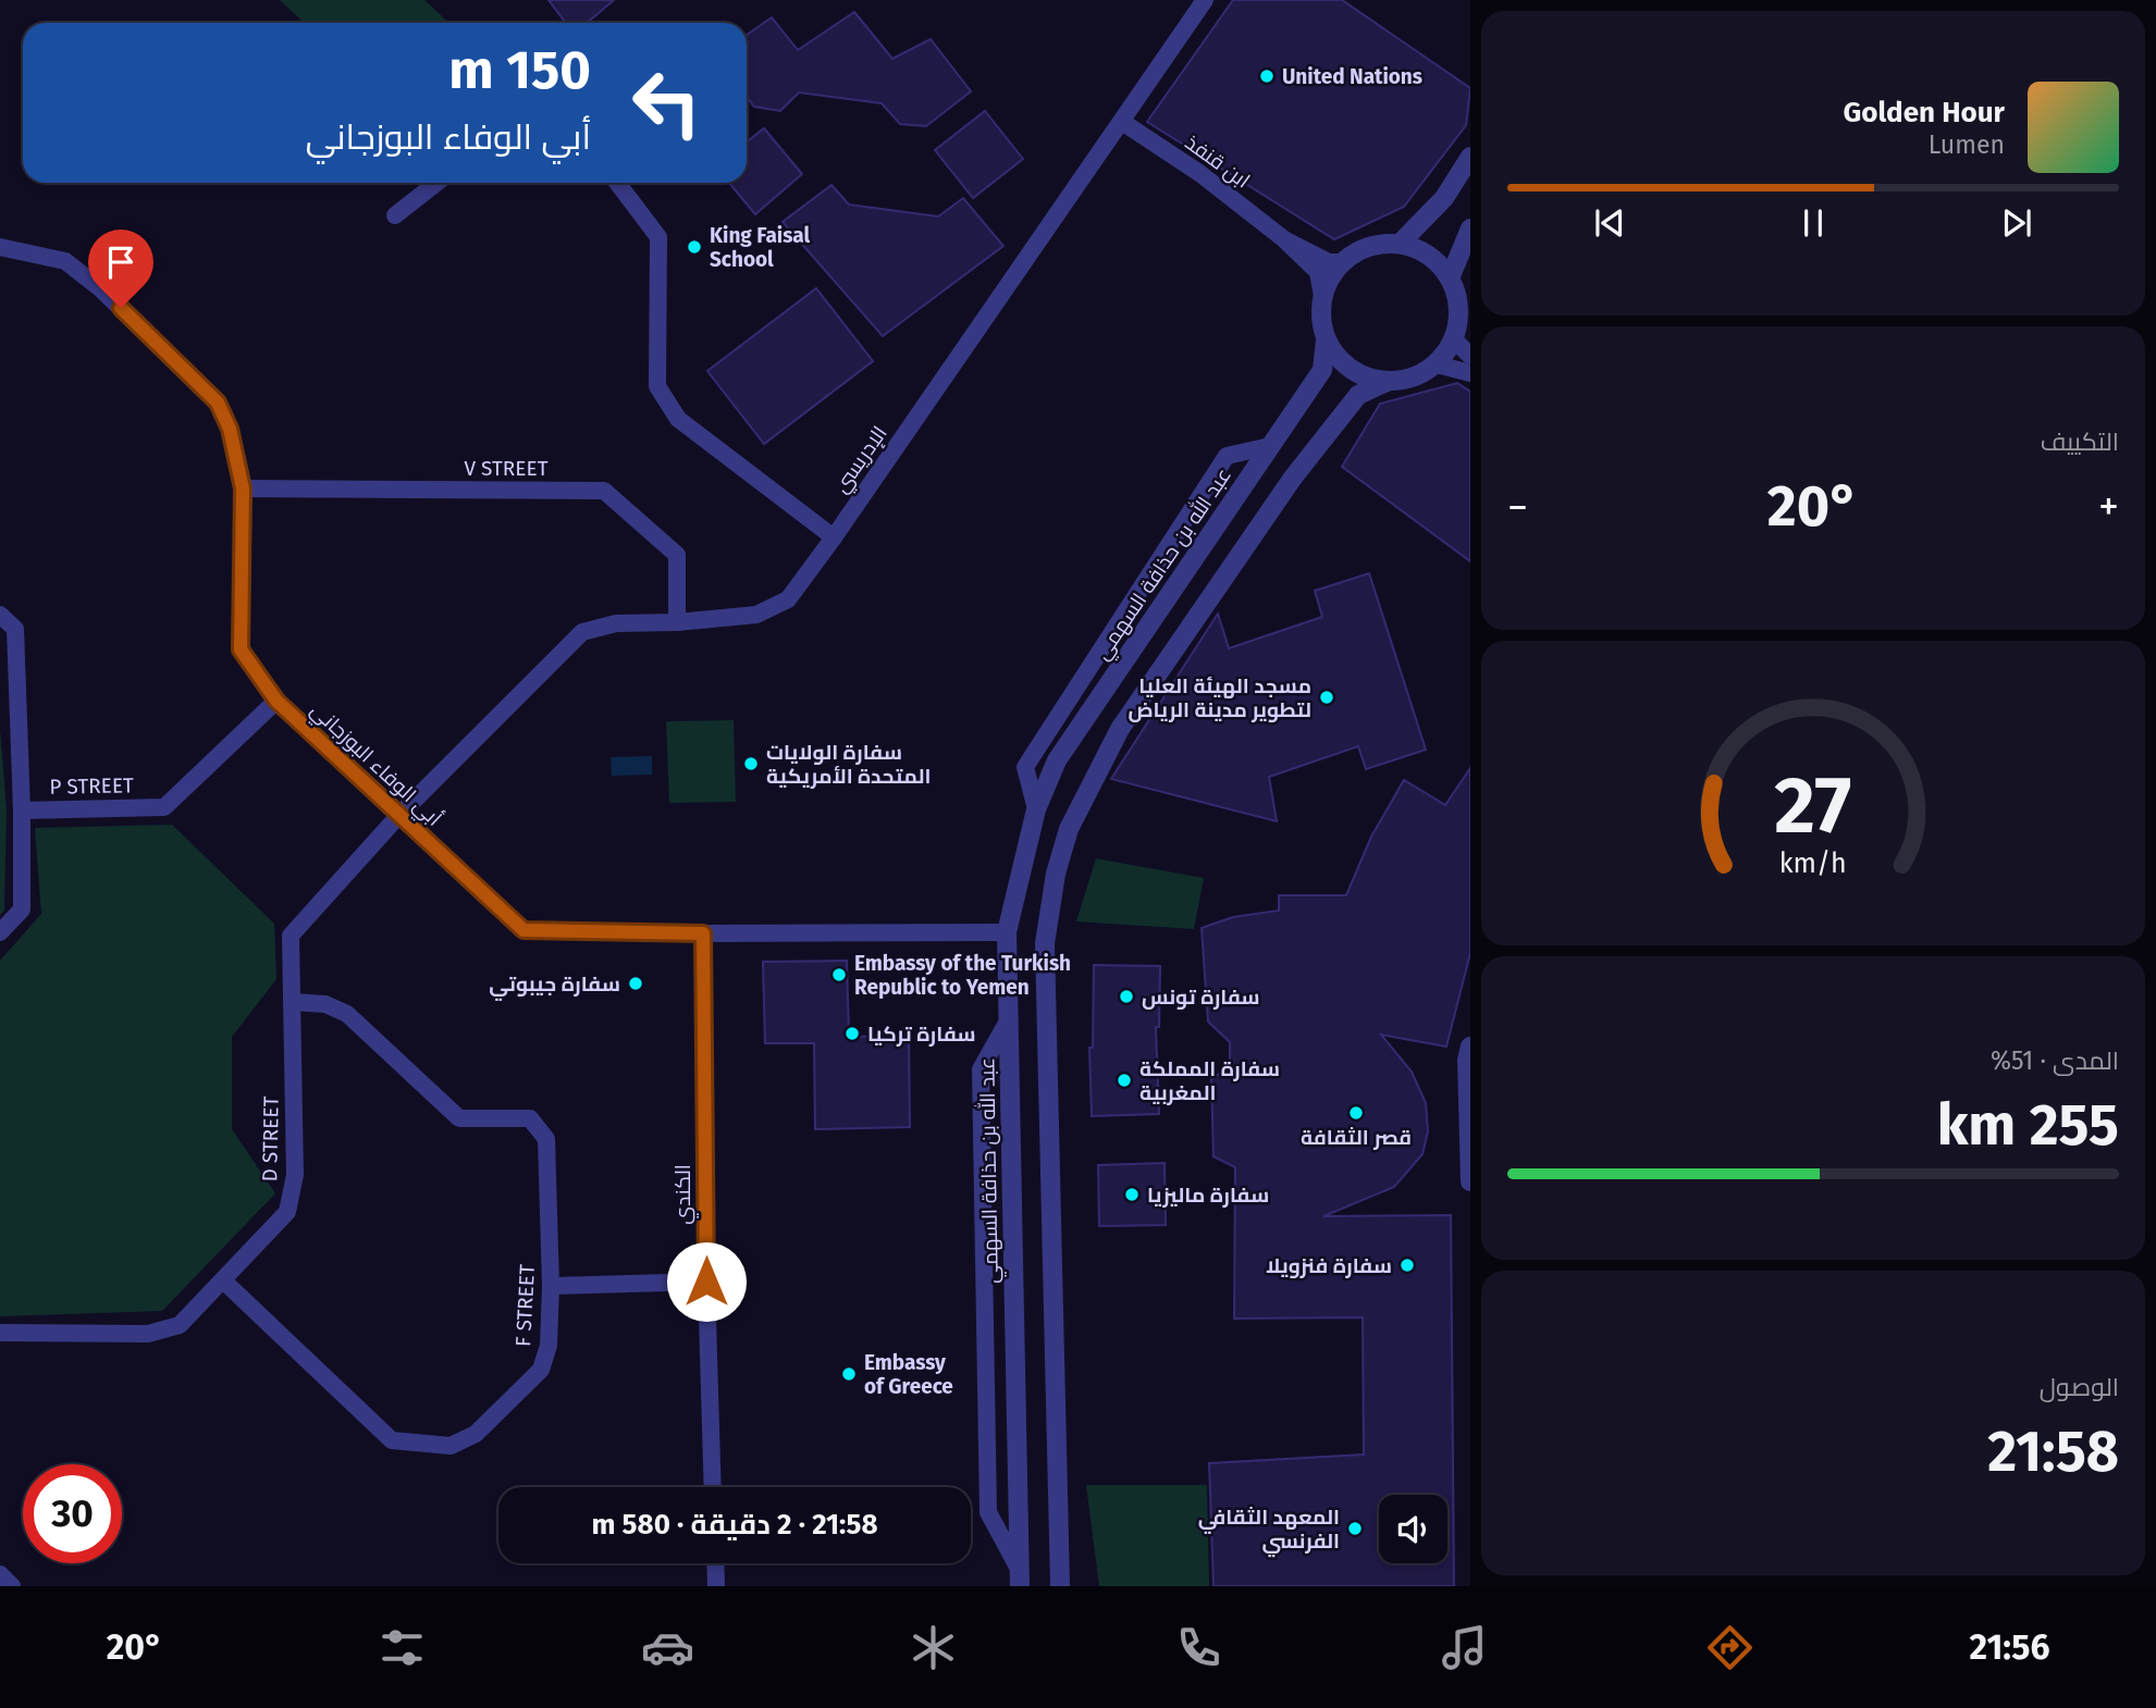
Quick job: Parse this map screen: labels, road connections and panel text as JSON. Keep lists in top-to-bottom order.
{
  "streets": {
    "street": [
      "ابن قنفذ",
      "الإدريسي",
      "V STREET",
      "عبد الله بن حذافة السهمي",
      "أبي الوفاء البوزجاني",
      "P STREET",
      "D STREET",
      "الكندي",
      "F STREET"
    ]
  },
  "crossings": [
    ["ابن قنفذ", "الإدريسي"],
    ["الإدريسي", "V STREET"],
    ["الإدريسي", "أبي الوفاء البوزجاني"],
    ["الإدريسي", "D STREET"],
    ["V STREET", "أبي الوفاء البوزجاني"],
    ["عبد الله بن حذافة السهمي", "أبي الوفاء البوزجاني"],
    ["أبي الوفاء البوزجاني", "P STREET"],
    ["أبي الوفاء البوزجاني", "D STREET"],
    ["أبي الوفاء البوزجاني", "الكندي"],
    ["D STREET", "F STREET"]
  ],
  "places": [
    "United Nations",
    "King Faisal School",
    "مسجد الهيئة العليا لتطوير مدينة الرياض",
    "سفارة الولايات المتحدة الأمريكية",
    "Embassy of the Turkish Republic to Yemen",
    "سفارة جيبوتي",
    "سفارة تونس",
    "سفارة تركيا",
    "سفارة المملكة المغربية",
    "قصر الثقافة",
    "سفارة ماليزيا",
    "سفارة فنزويلا",
    "Embassy of Greece",
    "المعهد الثقافي الفرنسي"
  ],
  "page": {
    "turn": ["150 m", "أبي الوفاء البوزجاني"],
    "song": ["Golden Hour", "Lumen"],
    "tile": [
      "التكييف",
      ["المدى · 51%", "255 km"],
      ["الوصول", "21:58"]
    ],
    "heat": ["−", "20°", "+"],
    "limit": "30",
    "trip": "21:58 · 2 دقيقة · 580 m",
    "tabs": ["21:56", "20°"],
    "gauge": ["27", "km/h"]
  }
}
